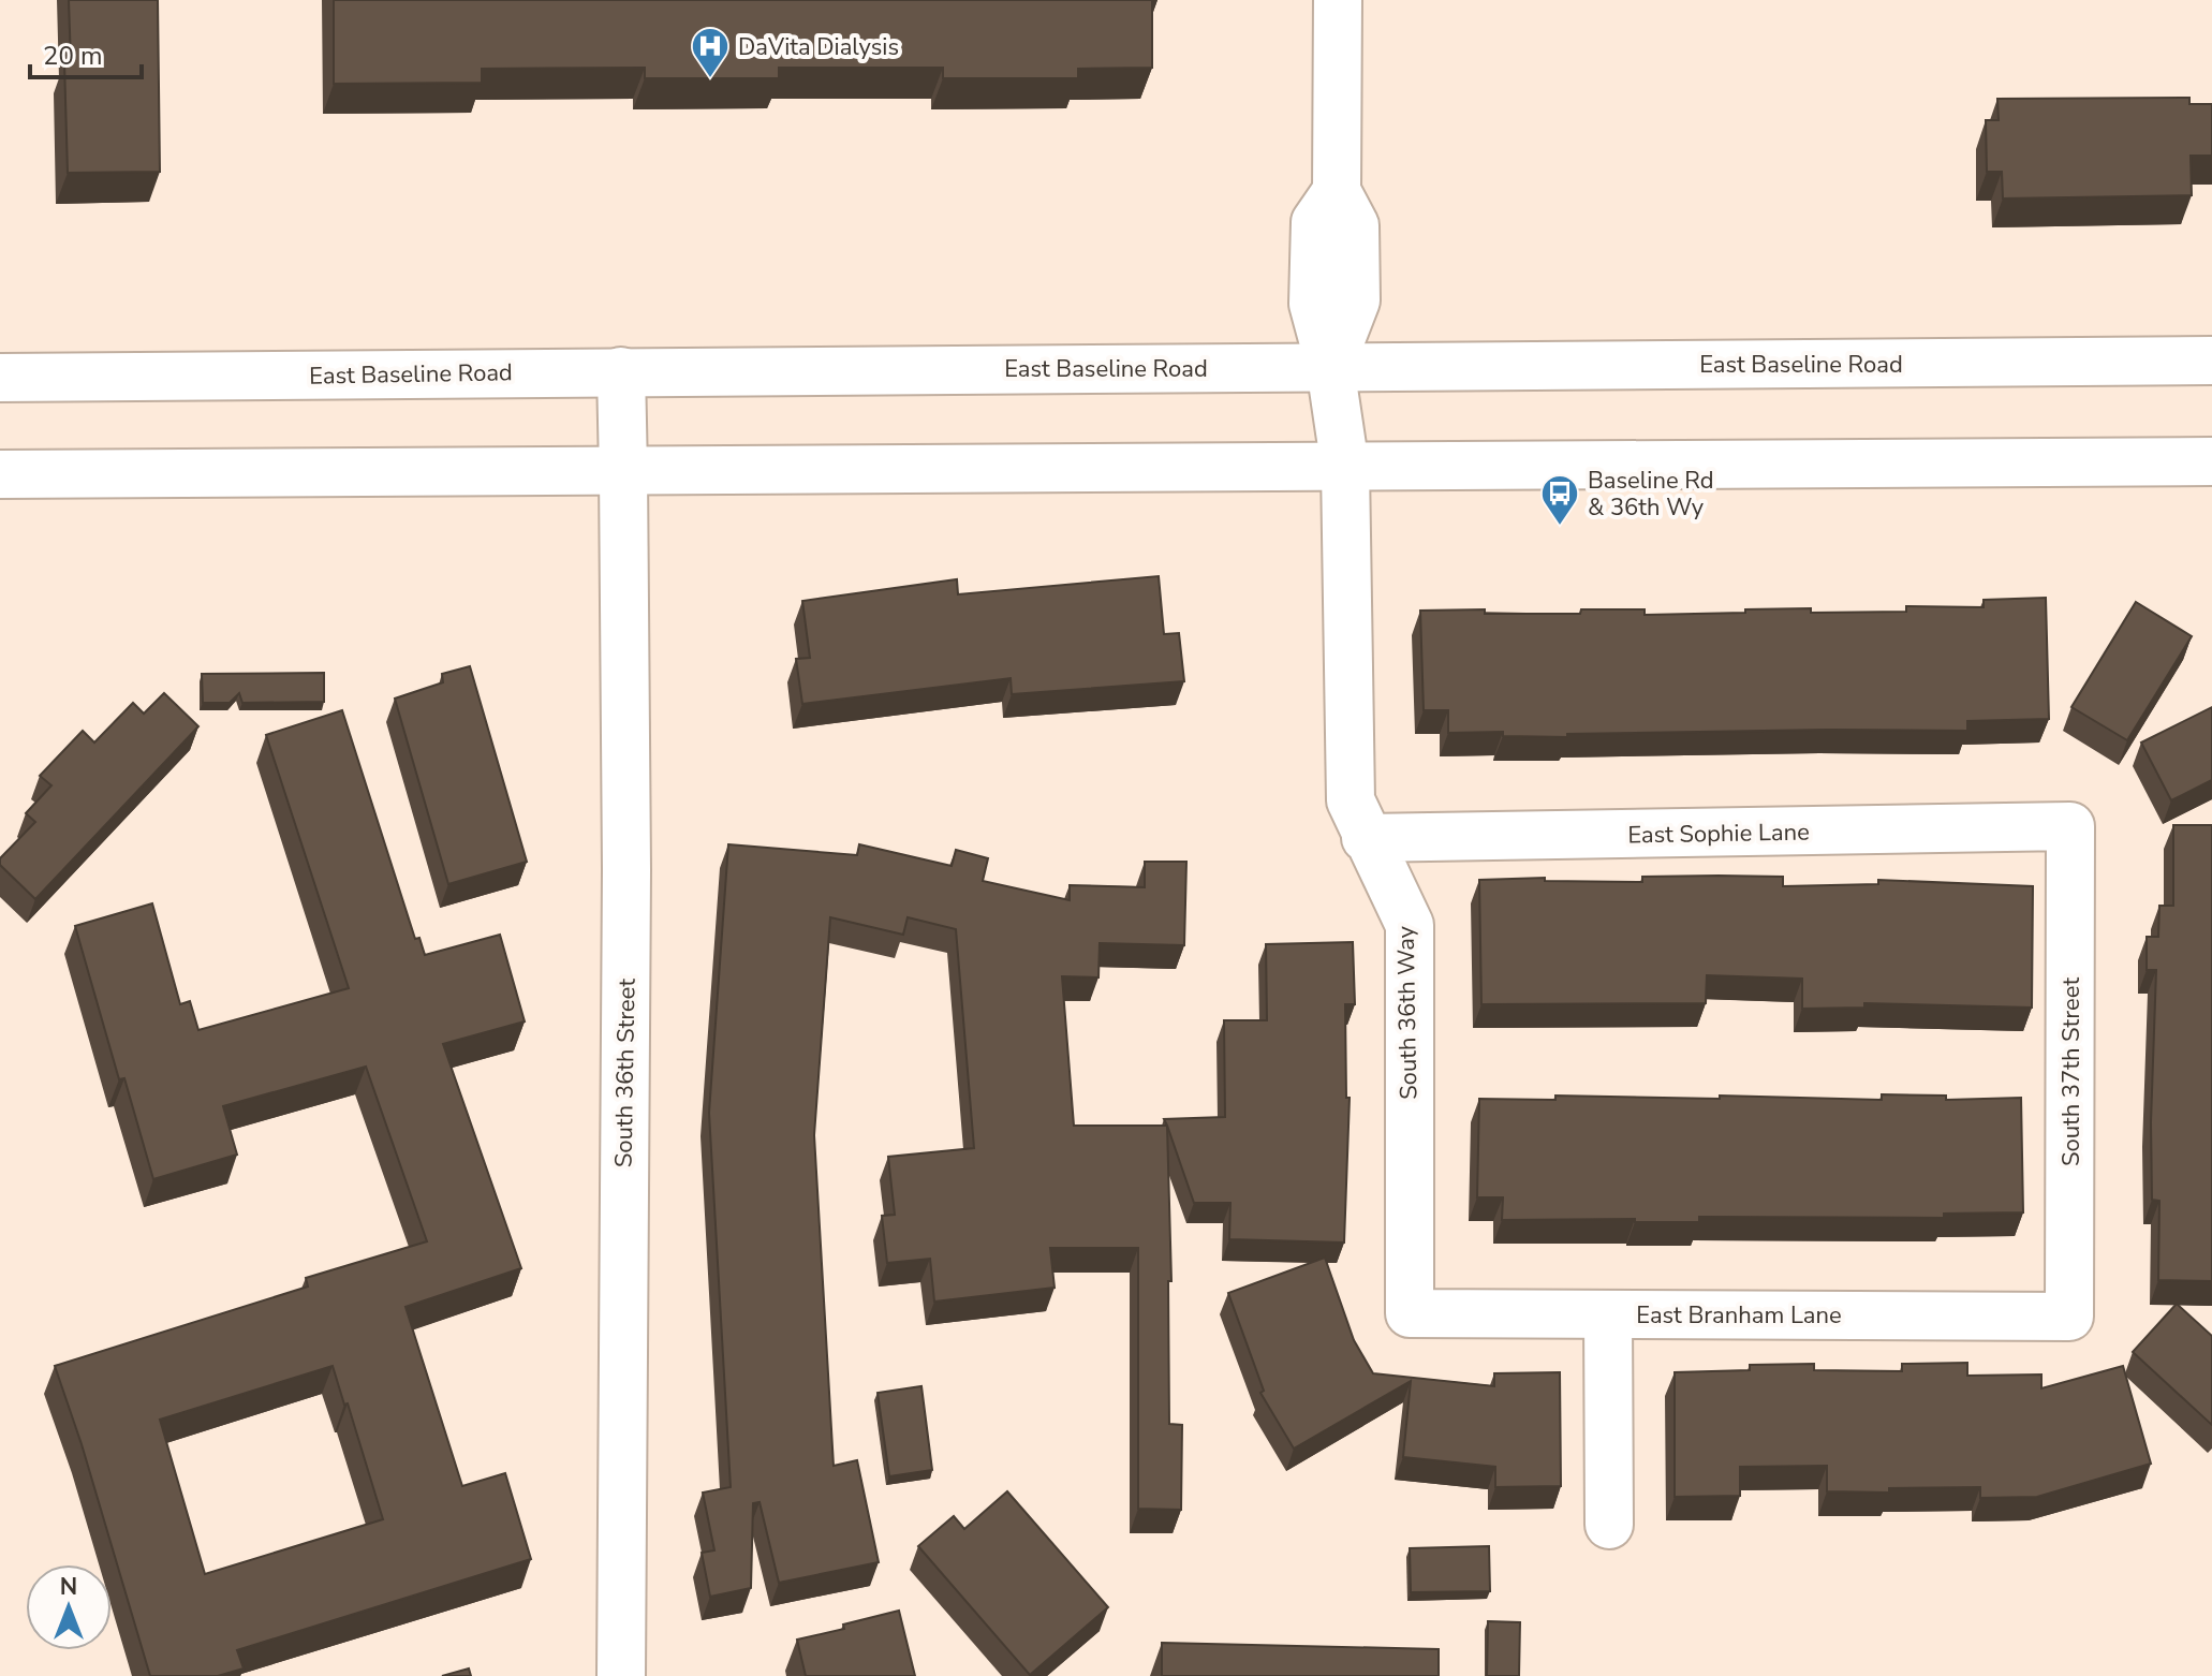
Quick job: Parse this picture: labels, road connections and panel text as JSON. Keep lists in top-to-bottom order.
{
  "streets": {
    "main road": [
      "East Baseline Road",
      "East Sophie Lane",
      "South 36th Way",
      "South 37th Street",
      "South 36th Street",
      "East Branham Lane"
    ]
  },
  "crossings": [
    ["East Baseline Road", "South 36th Way"],
    ["East Baseline Road", "South 36th Street"],
    ["East Sophie Lane", "South 36th Way"],
    ["East Sophie Lane", "South 37th Street"],
    ["South 36th Way", "East Branham Lane"],
    ["South 37th Street", "East Branham Lane"]
  ],
  "places": {
    "hospital": ["DaVita Dialysis"],
    "bus stop": ["Baseline Rd & 36th Wy"]
  },
  "scale_bar": "20 m",
  "north": "top"
}
